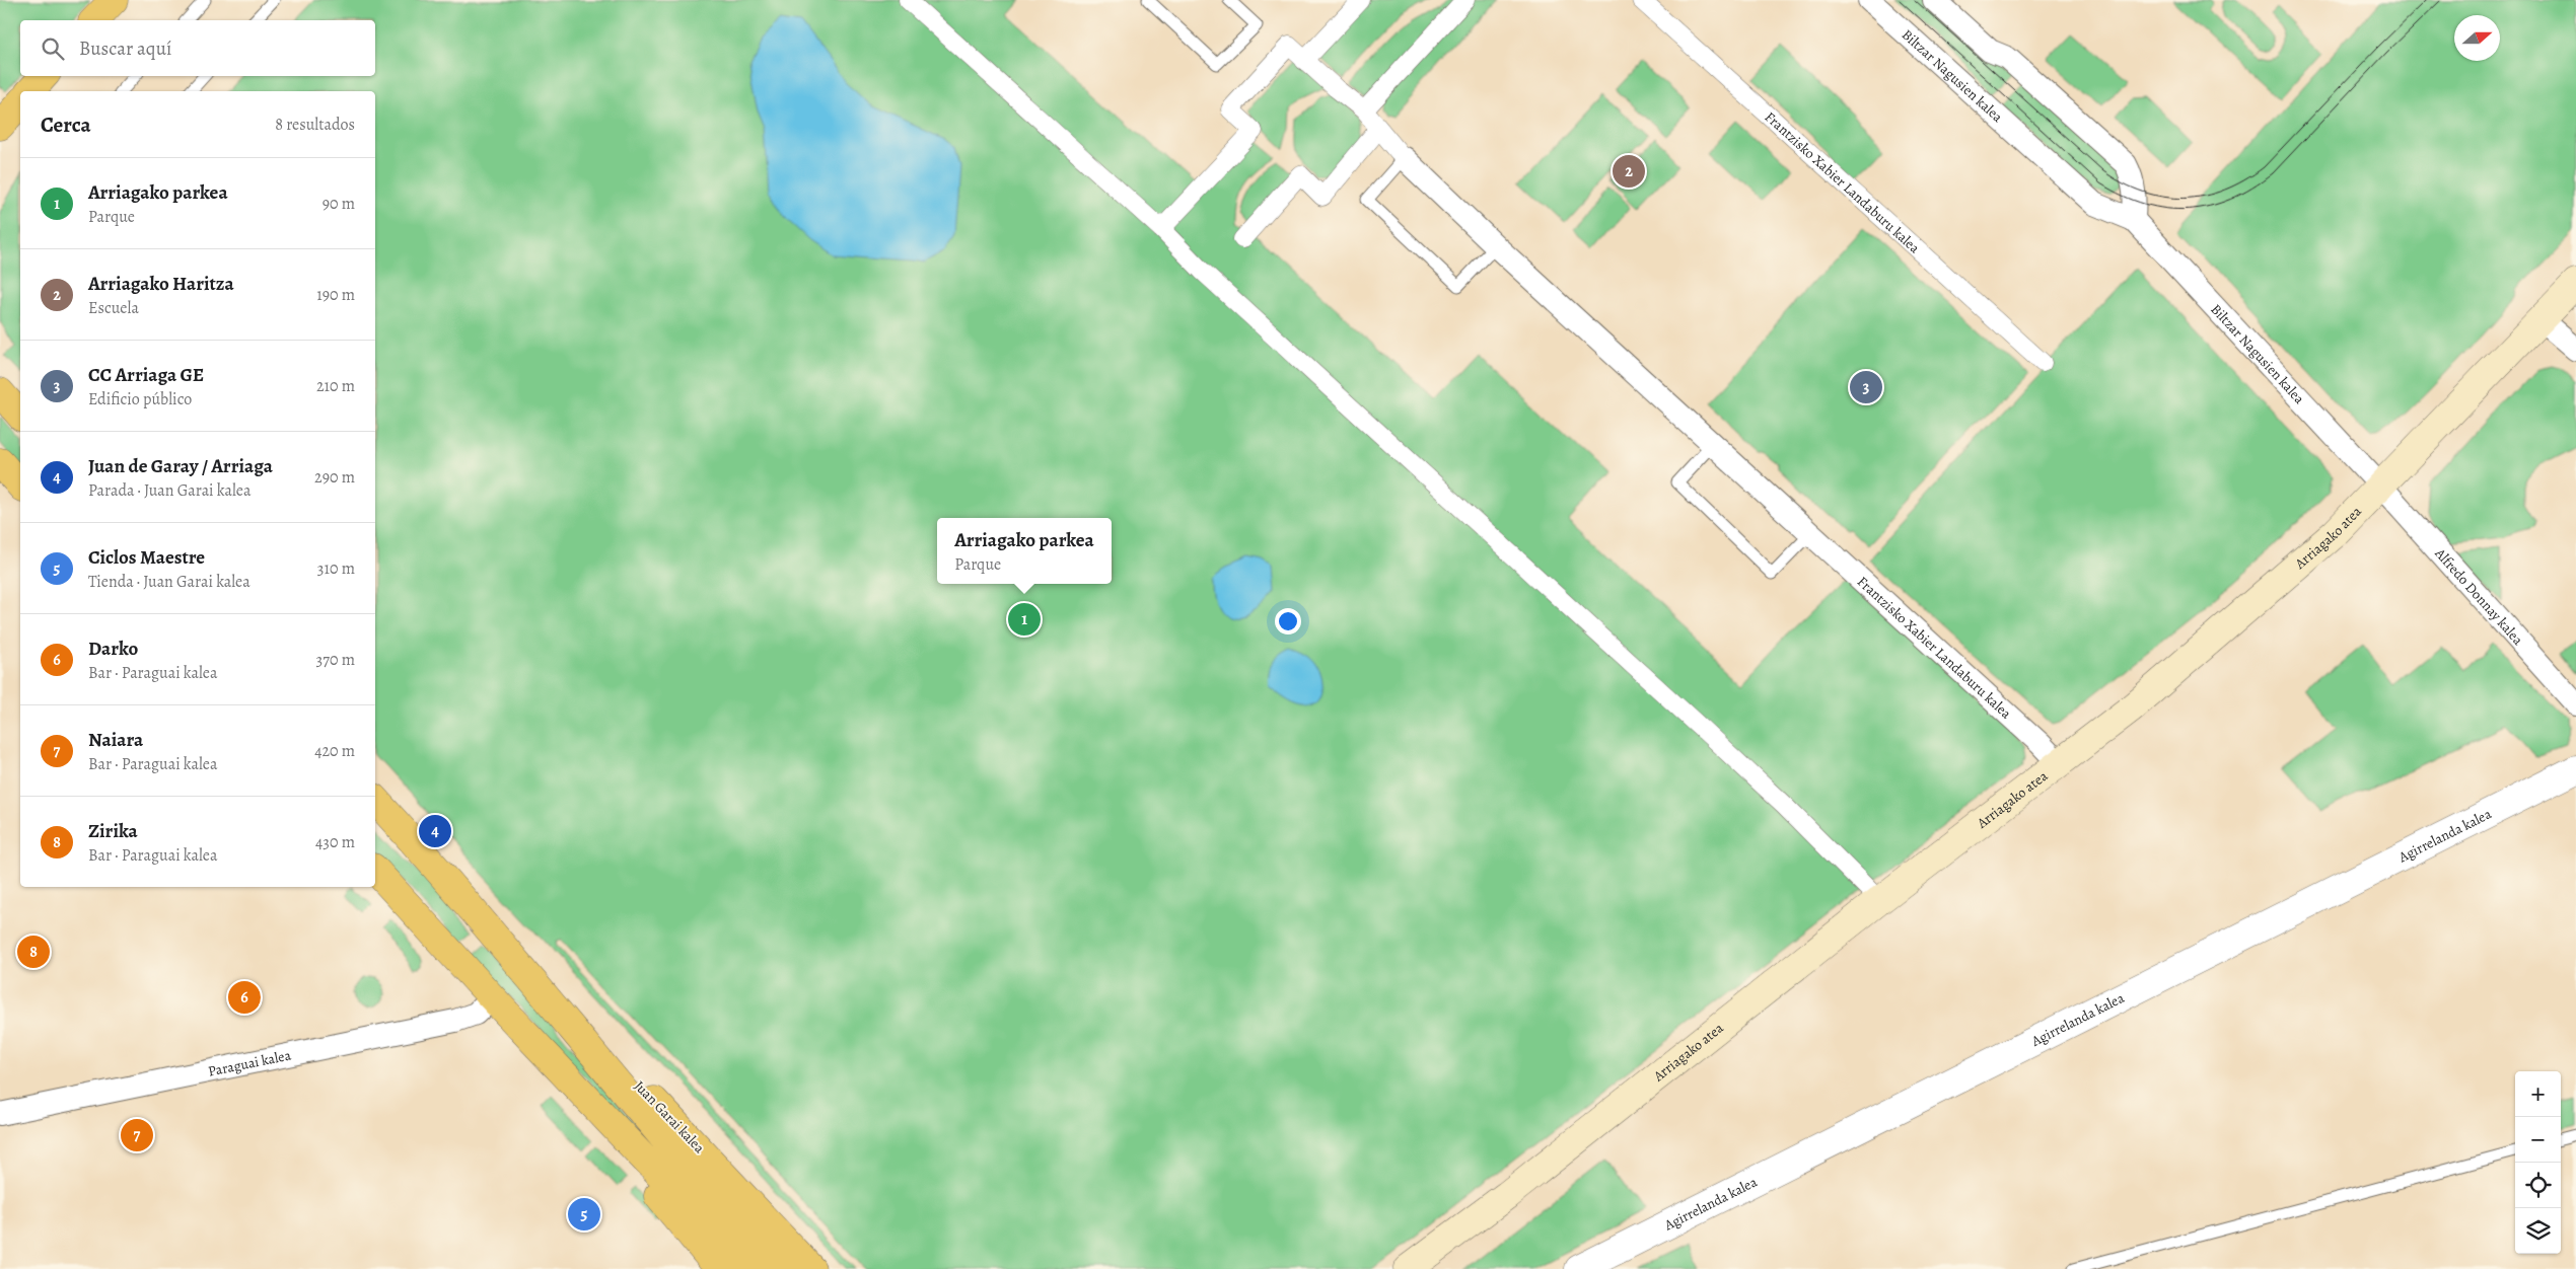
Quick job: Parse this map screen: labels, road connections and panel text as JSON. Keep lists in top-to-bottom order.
{
  "streets": {
    "main road": ["Arriagako atea", "Juan Garai kalea"],
    "street": [
      "Biltzar Nagusien kalea",
      "Frantzisko Xabier Landaburu kalea",
      "Alfredo Donnay kalea",
      "Agirrelanda kalea",
      "Paraguai kalea"
    ]
  },
  "crossings": [
    ["Biltzar Nagusien kalea", "Arriagako atea"],
    ["Biltzar Nagusien kalea", "Alfredo Donnay kalea"],
    ["Frantzisko Xabier Landaburu kalea", "Arriagako atea"],
    ["Arriagako atea", "Alfredo Donnay kalea"]
  ],
  "north": "right",
  "page": {
    "search": "Buscar aquí",
    "heading": ["Cerca", "8 resultados"],
    "pins": [
      "2",
      "3",
      "1",
      "4",
      "8",
      "6",
      "7",
      "5"
    ],
    "list": [
      {
        "mark": "1",
        "name": "Arriagako parkea",
        "note": "Parque",
        "value": "90 m"
      },
      {
        "mark": "2",
        "name": "Arriagako Haritza",
        "note": "Escuela",
        "value": "190 m"
      },
      {
        "mark": "3",
        "name": "CC Arriaga GE",
        "note": "Edificio público",
        "value": "210 m"
      },
      {
        "mark": "4",
        "name": "Juan de Garay / Arriaga",
        "note": "Parada · Juan Garai kalea",
        "value": "290 m"
      },
      {
        "mark": "5",
        "name": "Ciclos Maestre",
        "note": "Tienda · Juan Garai kalea",
        "value": "310 m"
      },
      {
        "mark": "6",
        "name": "Darko",
        "note": "Bar · Paraguai kalea",
        "value": "370 m"
      },
      {
        "mark": "7",
        "name": "Naiara",
        "note": "Bar · Paraguai kalea",
        "value": "420 m"
      },
      {
        "mark": "8",
        "name": "Zirika",
        "note": "Bar · Paraguai kalea",
        "value": "430 m"
      }
    ],
    "popup": ["Arriagako parkea", "Parque"],
    "map_buttons": ["+", "−"]
  }
}
